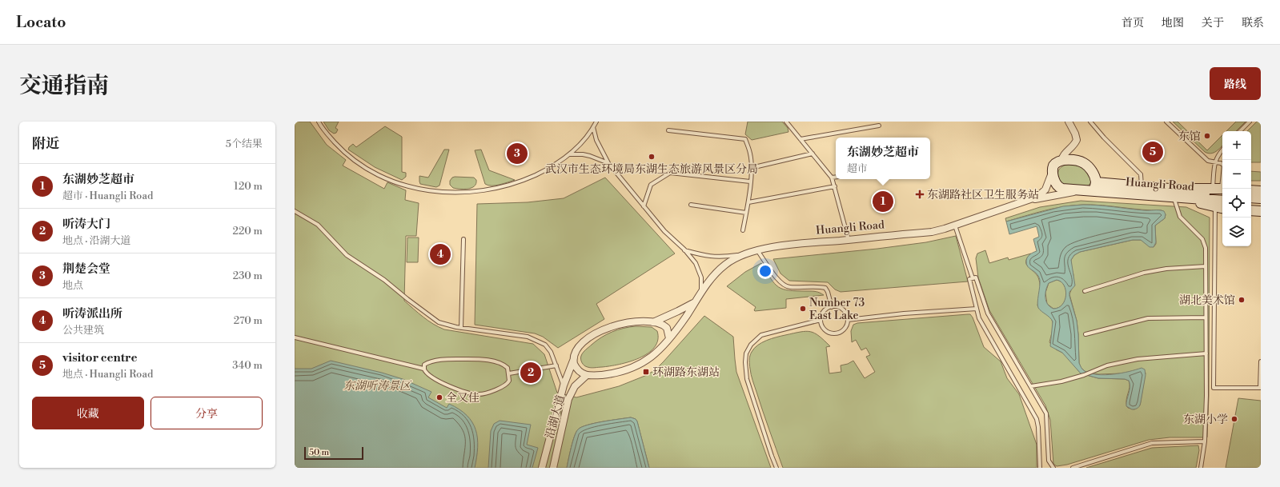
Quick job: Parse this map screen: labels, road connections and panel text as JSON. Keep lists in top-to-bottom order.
{
  "streets": {
    "street": ["Huangli Road", "沿湖大道"]
  },
  "crossings": [
    ["Huangli Road", "沿湖大道"]
  ],
  "parks": ["东湖听涛景区"],
  "places": {
    "other": [
      "东馆",
      "武汉市生态环境局东湖生态旅游风景区分局",
      "湖北美术馆",
      "Number 73 East Lake",
      "全又佳",
      "东湖小学"
    ],
    "health": ["东湖路社区卫生服务站"],
    "transit": ["环湖路东湖站"]
  },
  "scale_bar": "50 m",
  "page": {
    "header": "Locato",
    "nav": [
      "首页",
      "地图",
      "关于",
      "联系"
    ],
    "title": "交通指南",
    "buttons": [
      "路线",
      ["收藏", "分享"]
    ],
    "heading": ["附近", "5个结果"],
    "map_buttons": ["+", "−"],
    "popup": ["东湖妙芝超市", "超市"],
    "pins": [
      "5",
      "3",
      "1",
      "4",
      "2"
    ],
    "list": [
      {
        "mark": "1",
        "name": "东湖妙芝超市",
        "note": "超市 · Huangli Road",
        "value": "120 m"
      },
      {
        "mark": "2",
        "name": "听涛大门",
        "note": "地点 · 沿湖大道",
        "value": "220 m"
      },
      {
        "mark": "3",
        "name": "荆楚会堂",
        "note": "地点",
        "value": "230 m"
      },
      {
        "mark": "4",
        "name": "听涛派出所",
        "note": "公共建筑",
        "value": "270 m"
      },
      {
        "mark": "5",
        "name": "visitor centre",
        "note": "地点 · Huangli Road",
        "value": "340 m"
      }
    ],
    "scale": "50 m"
  }
}
